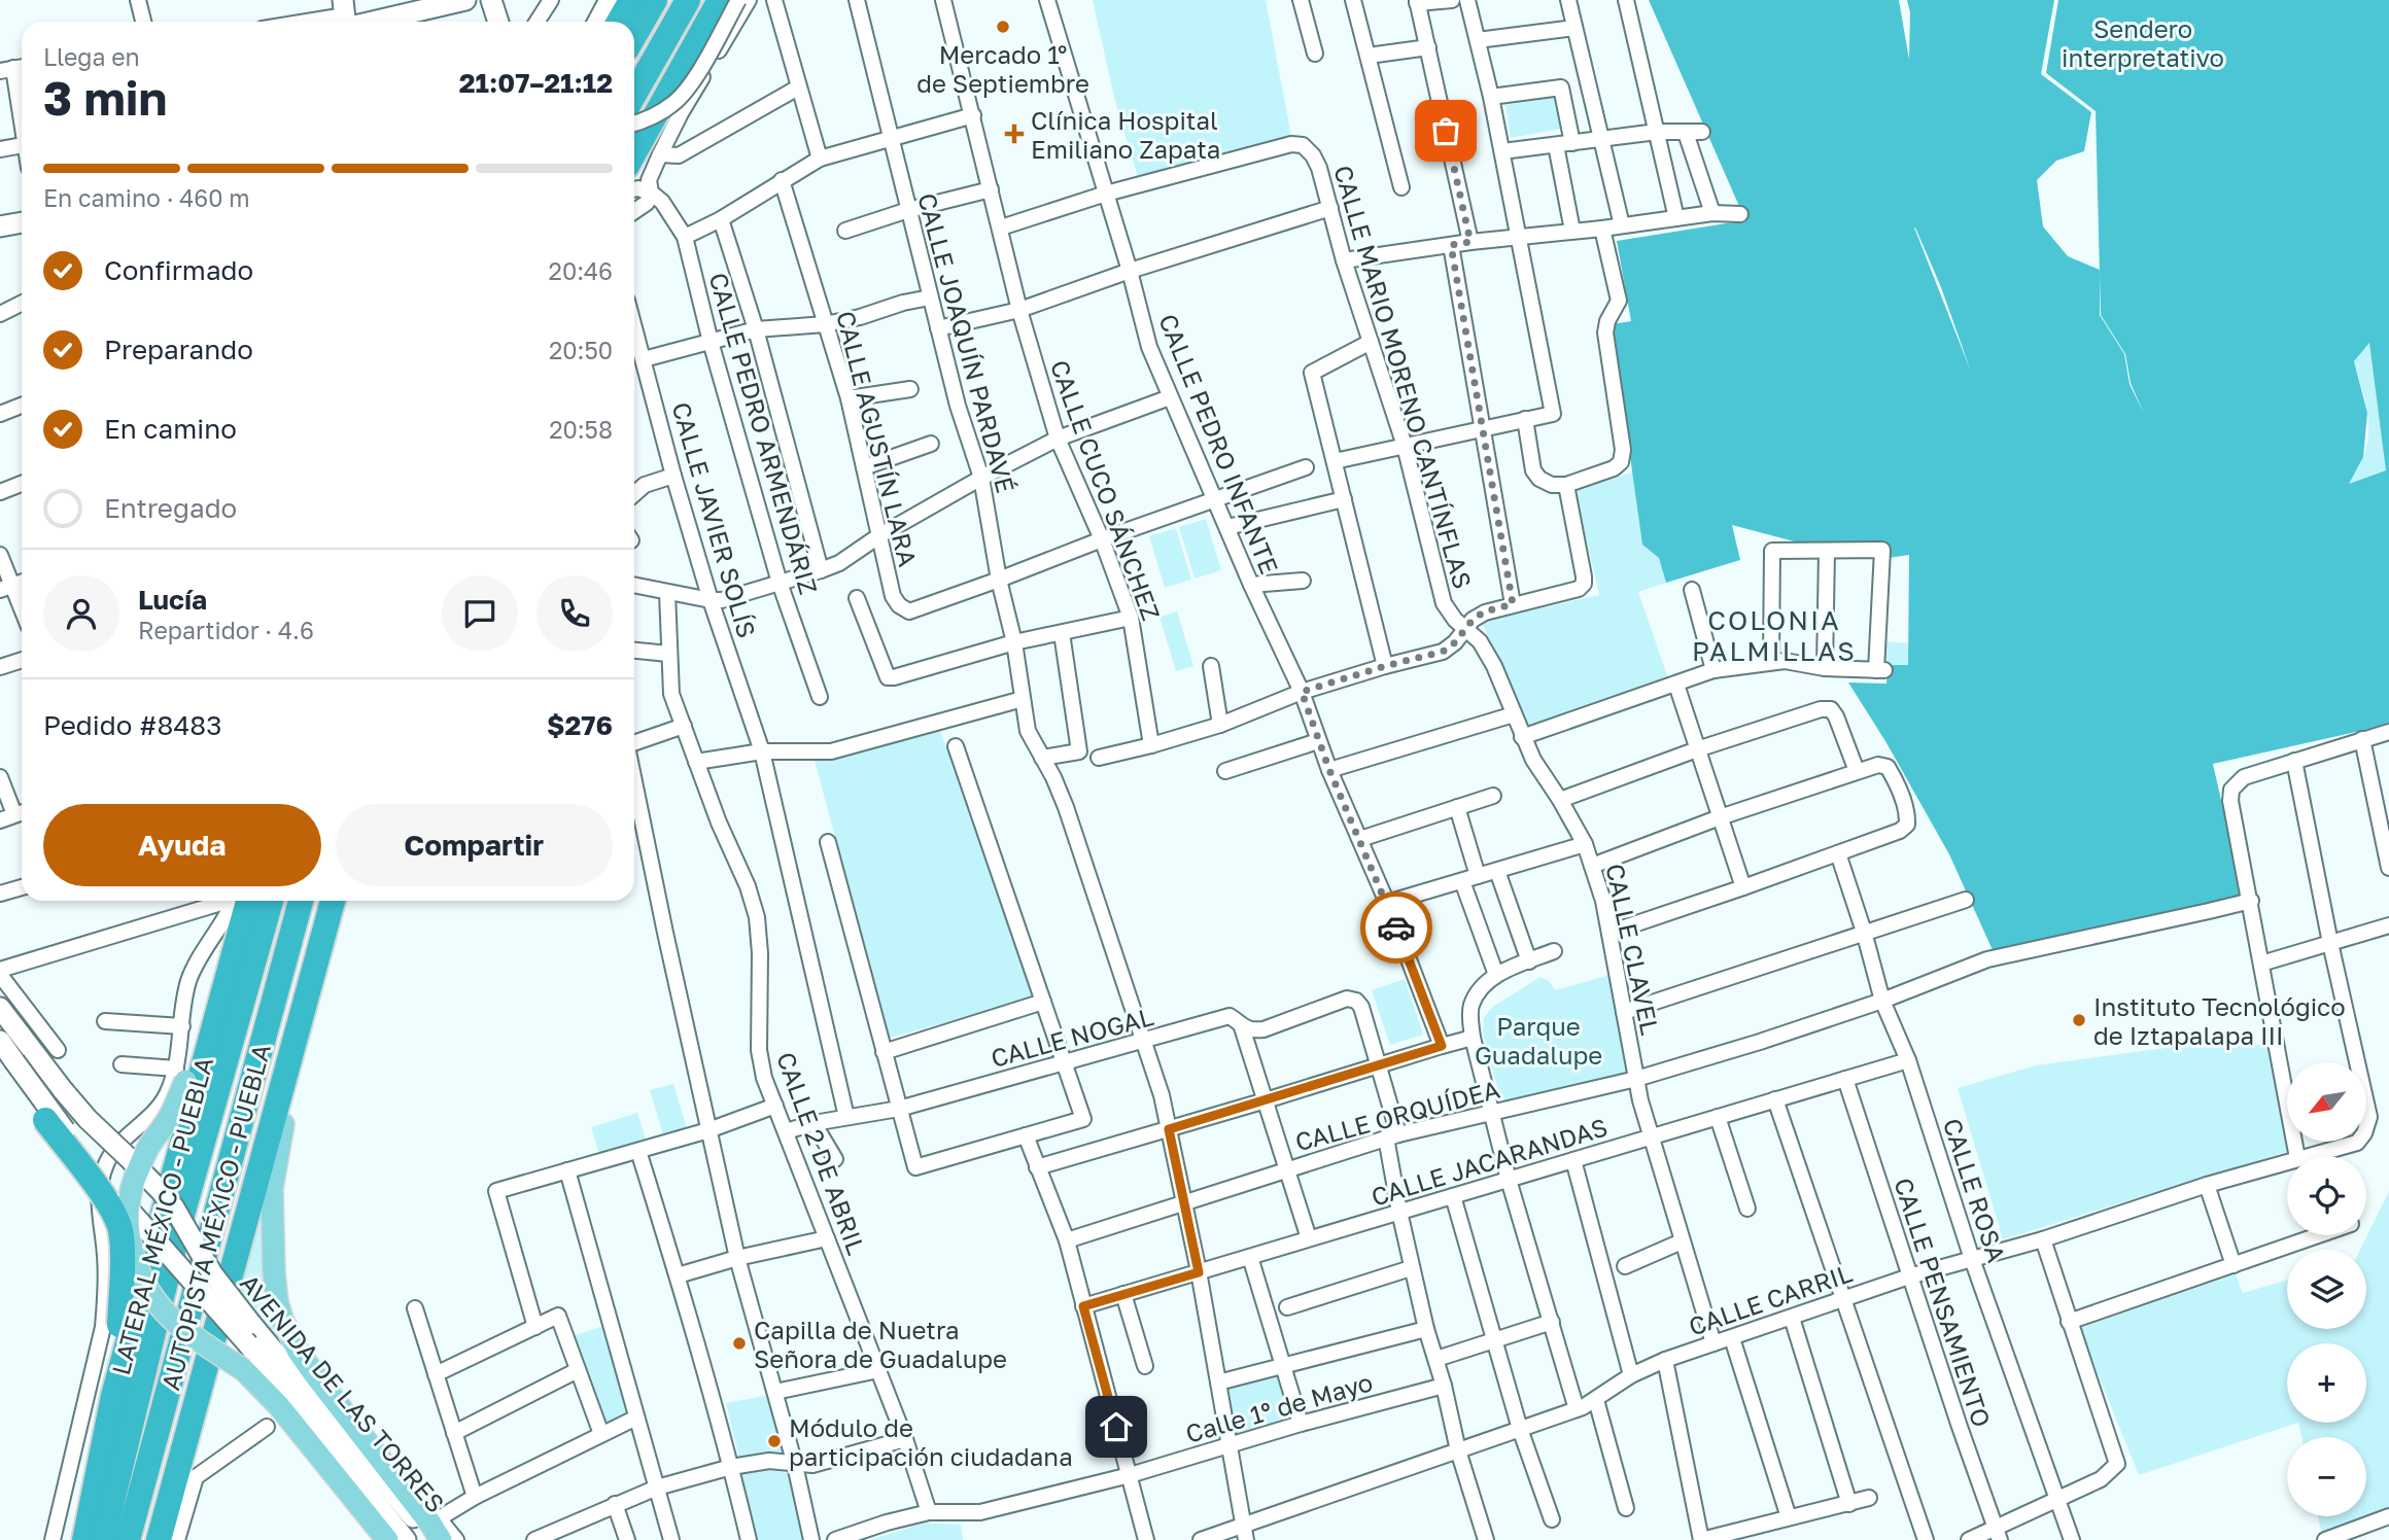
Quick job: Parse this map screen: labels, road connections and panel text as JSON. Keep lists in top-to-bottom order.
{
  "streets": {
    "highway": ["LATERAL MÉXICO - PUEBLA", "AUTOPISTA MÉXICO - PUEBLA"],
    "main road": ["AVENIDA DE LAS TORRES"],
    "street": [
      "CALLE JOAQUÍN PARDAVÉ",
      "CALLE MARIO MORENO CANTÍNFLAS",
      "CALLE PEDRO ARMENDÁRIZ",
      "CALLE AGUSTÍN LARA",
      "CALLE PEDRO INFANTE",
      "CALLE CUCO SÁNCHEZ",
      "CALLE JAVIER SOLÍS",
      "CALLE CLAVEL",
      "CALLE NOGAL",
      "CALLE ORQUÍDEA",
      "CALLE 2 DE ABRIL",
      "CALLE JACARANDAS",
      "CALLE ROSA",
      "CALLE CARRIL",
      "CALLE PENSAMIENTO",
      "Calle 1º de Mayo"
    ]
  },
  "crossings": [
    ["CALLE JOAQUÍN PARDAVÉ", "CALLE AGUSTÍN LARA"],
    ["CALLE JOAQUÍN PARDAVÉ", "CALLE NOGAL"],
    ["CALLE JOAQUÍN PARDAVÉ", "CALLE ORQUÍDEA"],
    ["CALLE JOAQUÍN PARDAVÉ", "CALLE JACARANDAS"],
    ["CALLE JOAQUÍN PARDAVÉ", "CALLE CARRIL"],
    ["CALLE JOAQUÍN PARDAVÉ", "Calle 1º de Mayo"],
    ["CALLE MARIO MORENO CANTÍNFLAS", "CALLE PEDRO INFANTE"],
    ["CALLE MARIO MORENO CANTÍNFLAS", "CALLE CUCO SÁNCHEZ"],
    ["CALLE MARIO MORENO CANTÍNFLAS", "CALLE CLAVEL"],
    ["CALLE JAVIER SOLÍS", "CALLE NOGAL"],
    ["CALLE CLAVEL", "CALLE ORQUÍDEA"],
    ["CALLE CLAVEL", "CALLE JACARANDAS"],
    ["CALLE CLAVEL", "CALLE CARRIL"],
    ["CALLE NOGAL", "CALLE 2 DE ABRIL"],
    ["CALLE ORQUÍDEA", "CALLE ROSA"],
    ["CALLE 2 DE ABRIL", "Calle 1º de Mayo"],
    ["CALLE JACARANDAS", "CALLE ROSA"],
    ["CALLE JACARANDAS", "CALLE PENSAMIENTO"],
    ["CALLE ROSA", "CALLE CARRIL"],
    ["CALLE CARRIL", "CALLE PENSAMIENTO"]
  ],
  "districts": ["COLONIA PALMILLAS"],
  "parks": ["Sendero interpretativo", "Parque Guadalupe"],
  "places": {
    "other": [
      "Mercado 1° de Septiembre",
      "Instituto Tecnológico de Iztapalapa III",
      "Capilla de Nuetra Señora de Guadalupe",
      "Módulo de participación ciudadana"
    ],
    "health": ["Clínica Hospital Emiliano Zapata"]
  },
  "north": "bottom left",
  "page": {
    "heading": ["3 min", "Llega en", "21:07–21:12"],
    "panel": [
      "Lucía",
      "Repartidor · 4.6",
      "Pedido #8483",
      "$276"
    ],
    "bar": "En camino · 460 m",
    "list": [
      ["Confirmado", "20:46"],
      ["Preparando", "20:50"],
      ["En camino", "20:58"],
      "Entregado"
    ],
    "buttons": ["Ayuda", "Compartir"],
    "map_buttons": ["+", "−"]
  }
}
